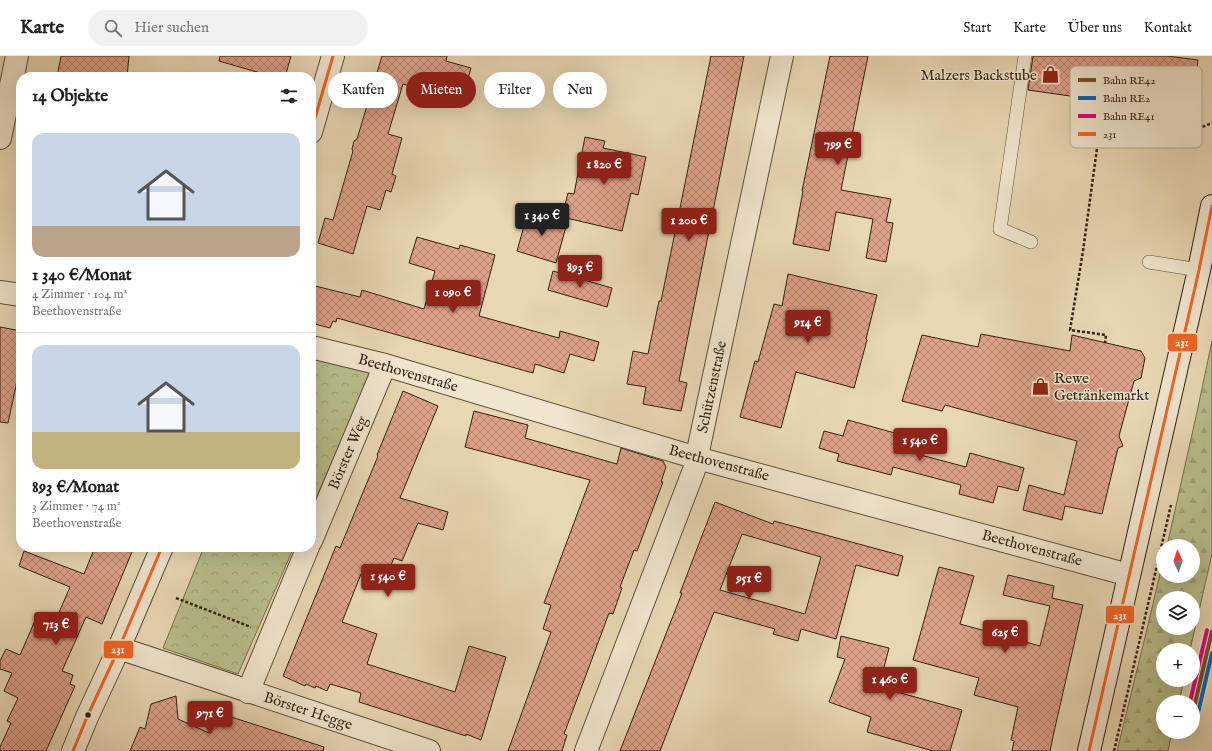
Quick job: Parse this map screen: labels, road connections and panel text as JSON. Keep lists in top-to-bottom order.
{
  "streets": {
    "street": [
      "Beethovenstraße",
      "Schützenstraße",
      "Börster Weg",
      "Börster Hegge"
    ]
  },
  "crossings": [
    ["Beethovenstraße", "Schützenstraße"],
    ["Beethovenstraße", "Börster Weg"]
  ],
  "places": {
    "shop": ["Malzers Backstube", "Rewe Getränkemarkt"]
  },
  "lines": [
    "transit line 231",
    "rail line RE41",
    "rail line RE42",
    "rail line RE2"
  ],
  "legend": [
    "Bahn RE42",
    "Bahn RE2",
    "Bahn RE41",
    "231"
  ],
  "north": "top",
  "page": {
    "header": "Karte",
    "search": "Hier suchen",
    "nav": [
      "Start",
      "Karte",
      "Über uns",
      "Kontakt"
    ],
    "chip": [
      "Kaufen",
      "Mieten",
      "Filter",
      "Neu"
    ],
    "heading": "14 Objekte",
    "list": [
      {
        "name": "1 340 €/Monat",
        "note": "4 Zimmer · 104 m² · Beethovenstraße"
      },
      {
        "name": "893 €/Monat",
        "note": "3 Zimmer · 74 m² · Beethovenstraße"
      }
    ],
    "price": [
      "799 €",
      "1 820 €",
      "1 340 €",
      "1 200 €",
      "893 €",
      "1 090 €",
      "914 €",
      "1 540 €",
      "1 540 €",
      "951 €",
      "713 €",
      "625 €",
      "1 460 €",
      "971 €"
    ],
    "map_buttons": ["+", "−"]
  }
}
